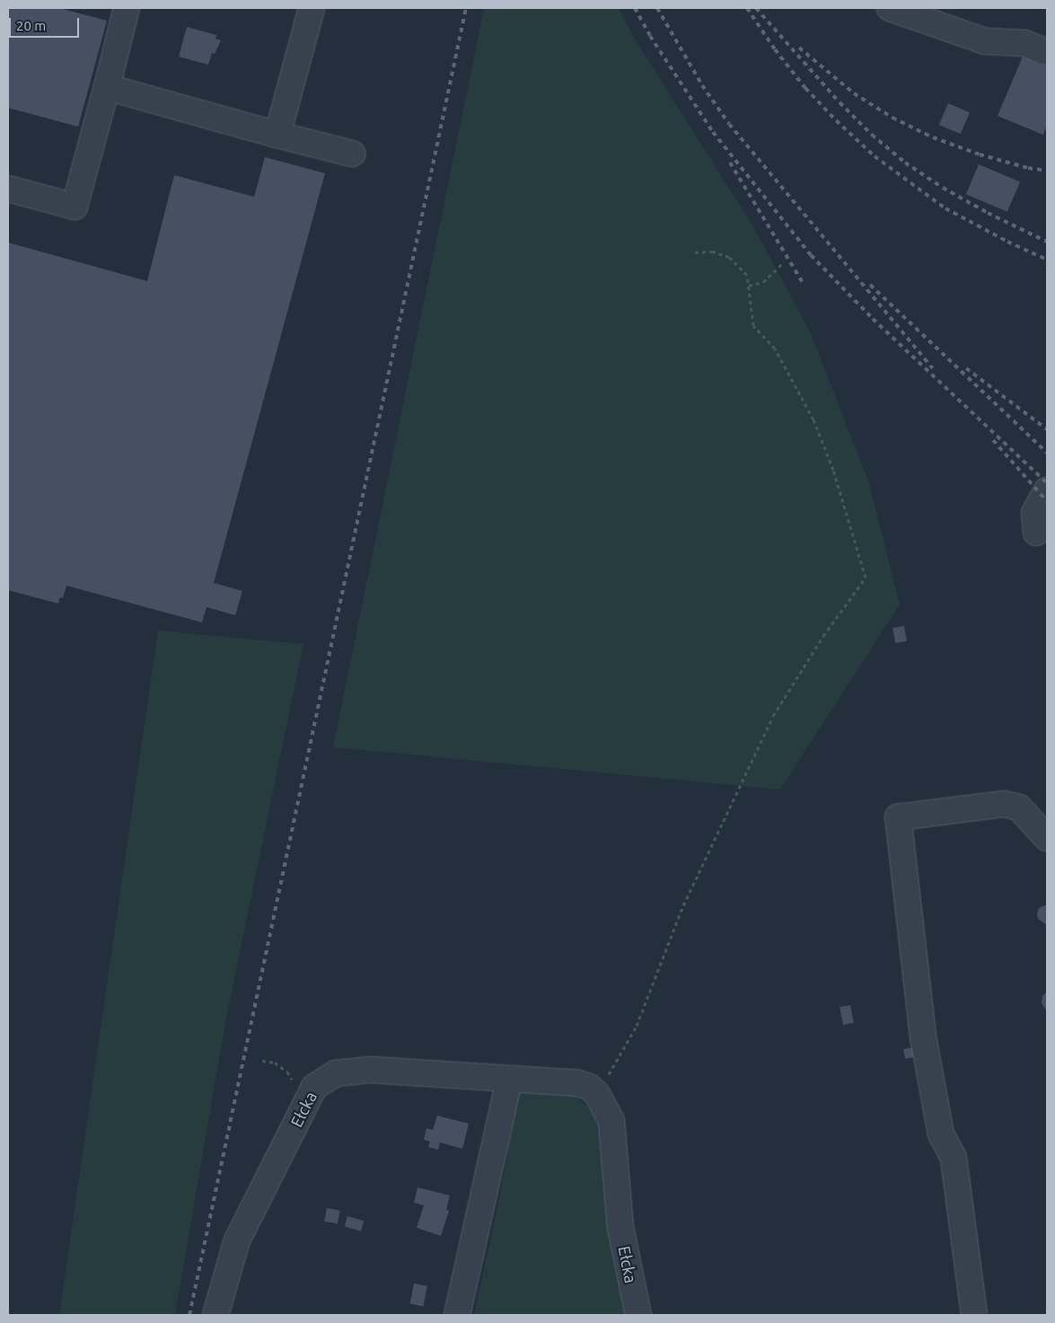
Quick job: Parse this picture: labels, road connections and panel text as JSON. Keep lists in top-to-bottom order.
{
  "streets": {
    "street": ["Ełcka"]
  },
  "scale_bar": "20 m"
}
